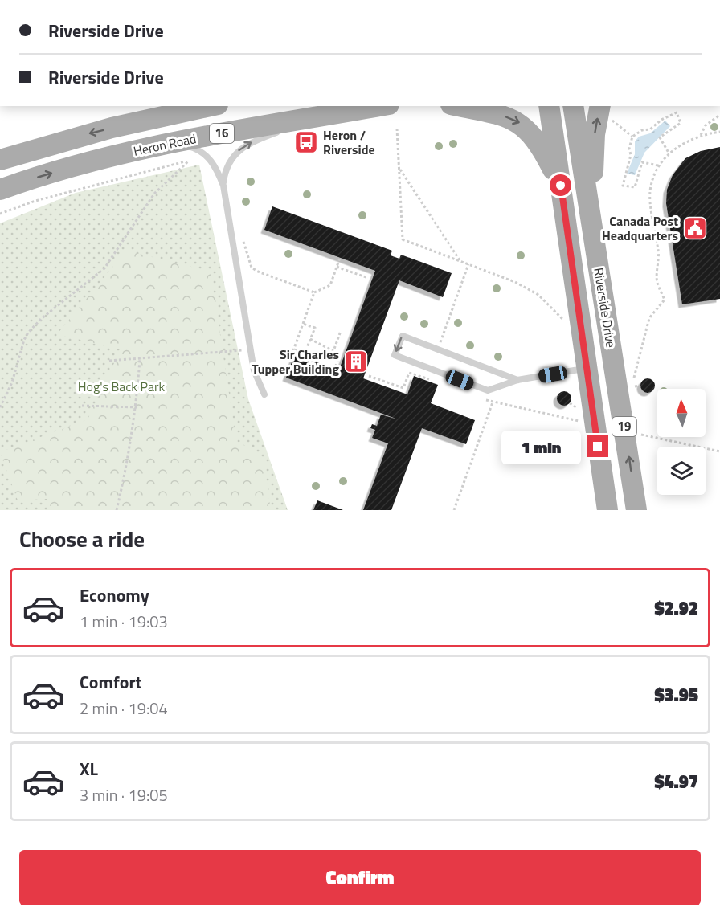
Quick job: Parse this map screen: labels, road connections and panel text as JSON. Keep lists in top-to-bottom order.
{
  "streets": {
    "main road": [
      "16",
      "Heron Road",
      "Riverside Drive",
      "19"
    ]
  },
  "parks": ["Hog's Back Park"],
  "places": {
    "bus stop": ["Heron / Riverside"],
    "public building": ["Canada Post Headquarters"],
    "building": ["Sir Charles Tupper Building"]
  },
  "north": "top",
  "page": {
    "banner": ["Riverside Drive", "Riverside Drive"],
    "bubble": "1 min",
    "heading": "Choose a ride",
    "list": [
      {
        "name": "Economy",
        "note": "1 min · 19:03",
        "value": "$2.92"
      },
      {
        "name": "Comfort",
        "note": "2 min · 19:04",
        "value": "$3.95"
      },
      {
        "name": "XL",
        "note": "3 min · 19:05",
        "value": "$4.97"
      }
    ],
    "buttons": "Confirm"
  }
}
